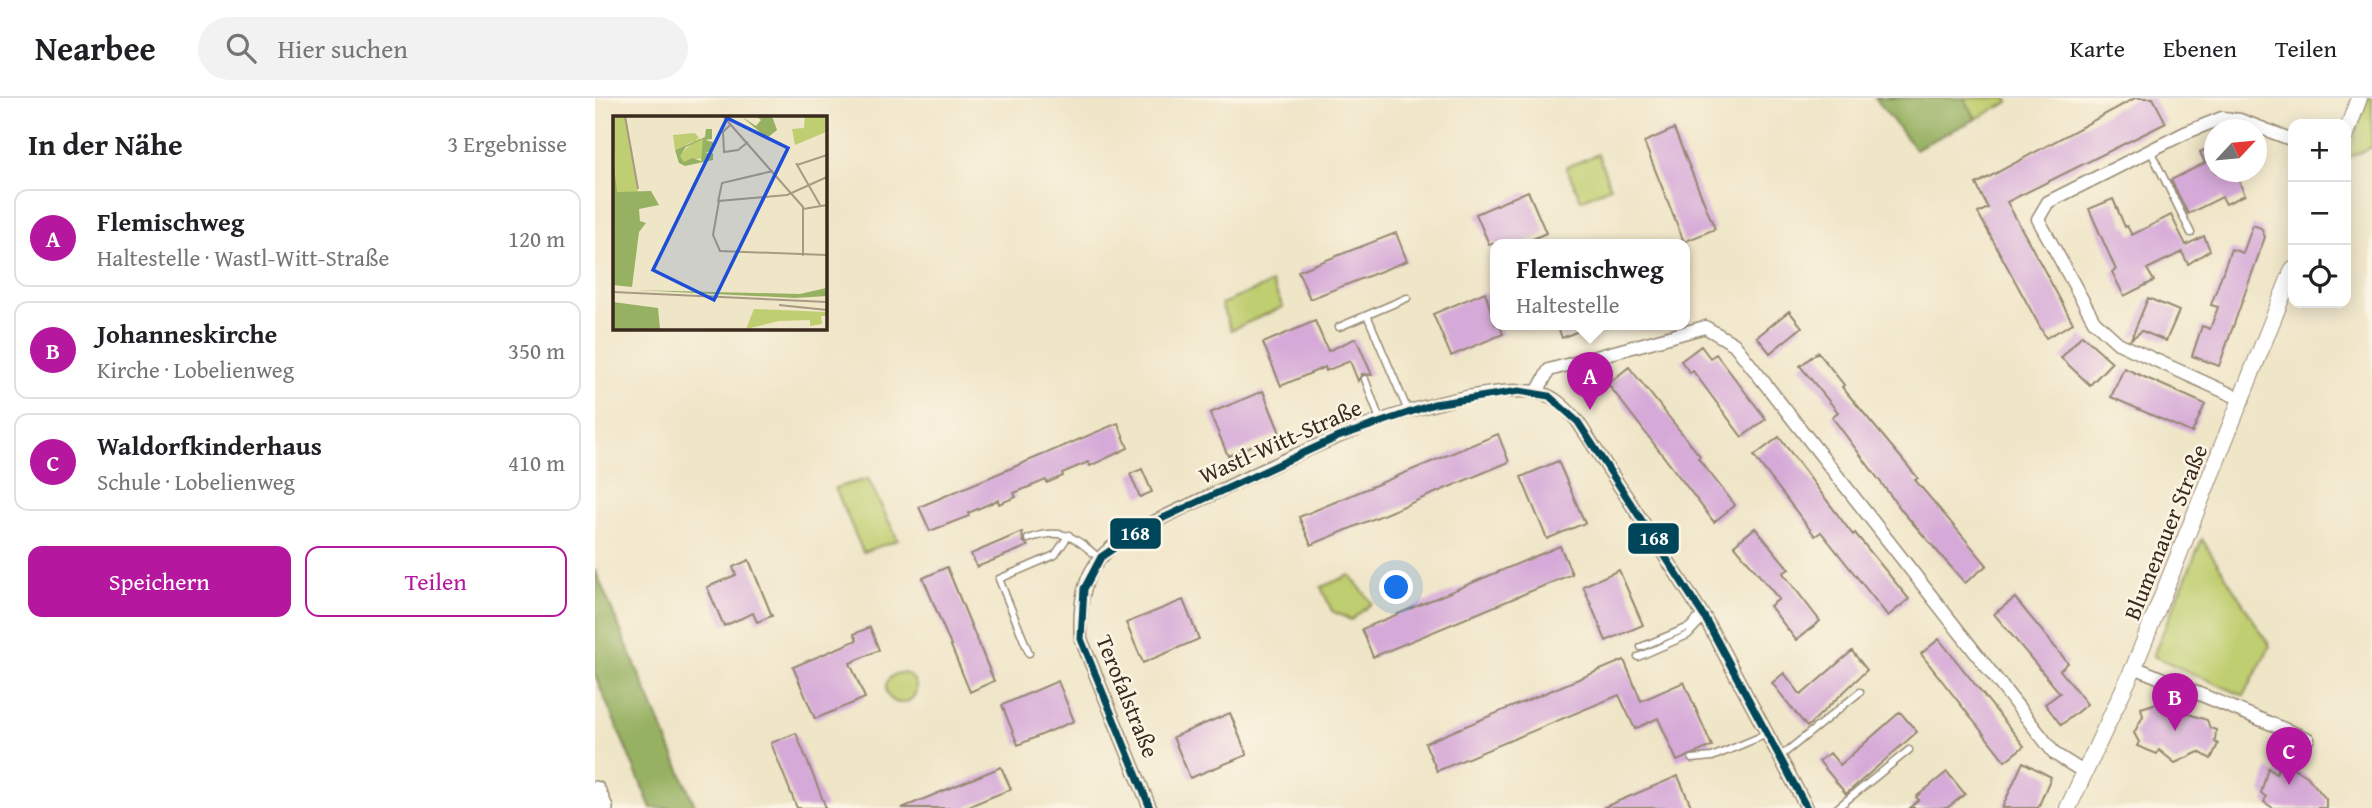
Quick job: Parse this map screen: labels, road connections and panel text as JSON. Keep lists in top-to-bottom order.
{
  "streets": {
    "street": ["Wastl-Witt-Straße", "Blumenauer Straße", "Terofalstraße"]
  },
  "crossings": [
    ["Wastl-Witt-Straße", "Terofalstraße"]
  ],
  "lines": ["transit line 168"],
  "north": "top right",
  "page": {
    "header": "Nearbee",
    "search": "Hier suchen",
    "nav": ["Karte", "Ebenen", "Teilen"],
    "heading": ["In der Nähe", "3 Ergebnisse"],
    "map_buttons": ["+", "−"],
    "list": [
      {
        "mark": "A",
        "name": "Flemischweg",
        "note": "Haltestelle · Wastl-Witt-Straße",
        "value": "120 m"
      },
      {
        "mark": "B",
        "name": "Johanneskirche",
        "note": "Kirche · Lobelienweg",
        "value": "350 m"
      },
      {
        "mark": "C",
        "name": "Waldorfkinderhaus",
        "note": "Schule · Lobelienweg",
        "value": "410 m"
      }
    ],
    "popup": ["Flemischweg", "Haltestelle"],
    "pins": ["A", "B", "C"],
    "buttons": ["Speichern", "Teilen"]
  }
}
